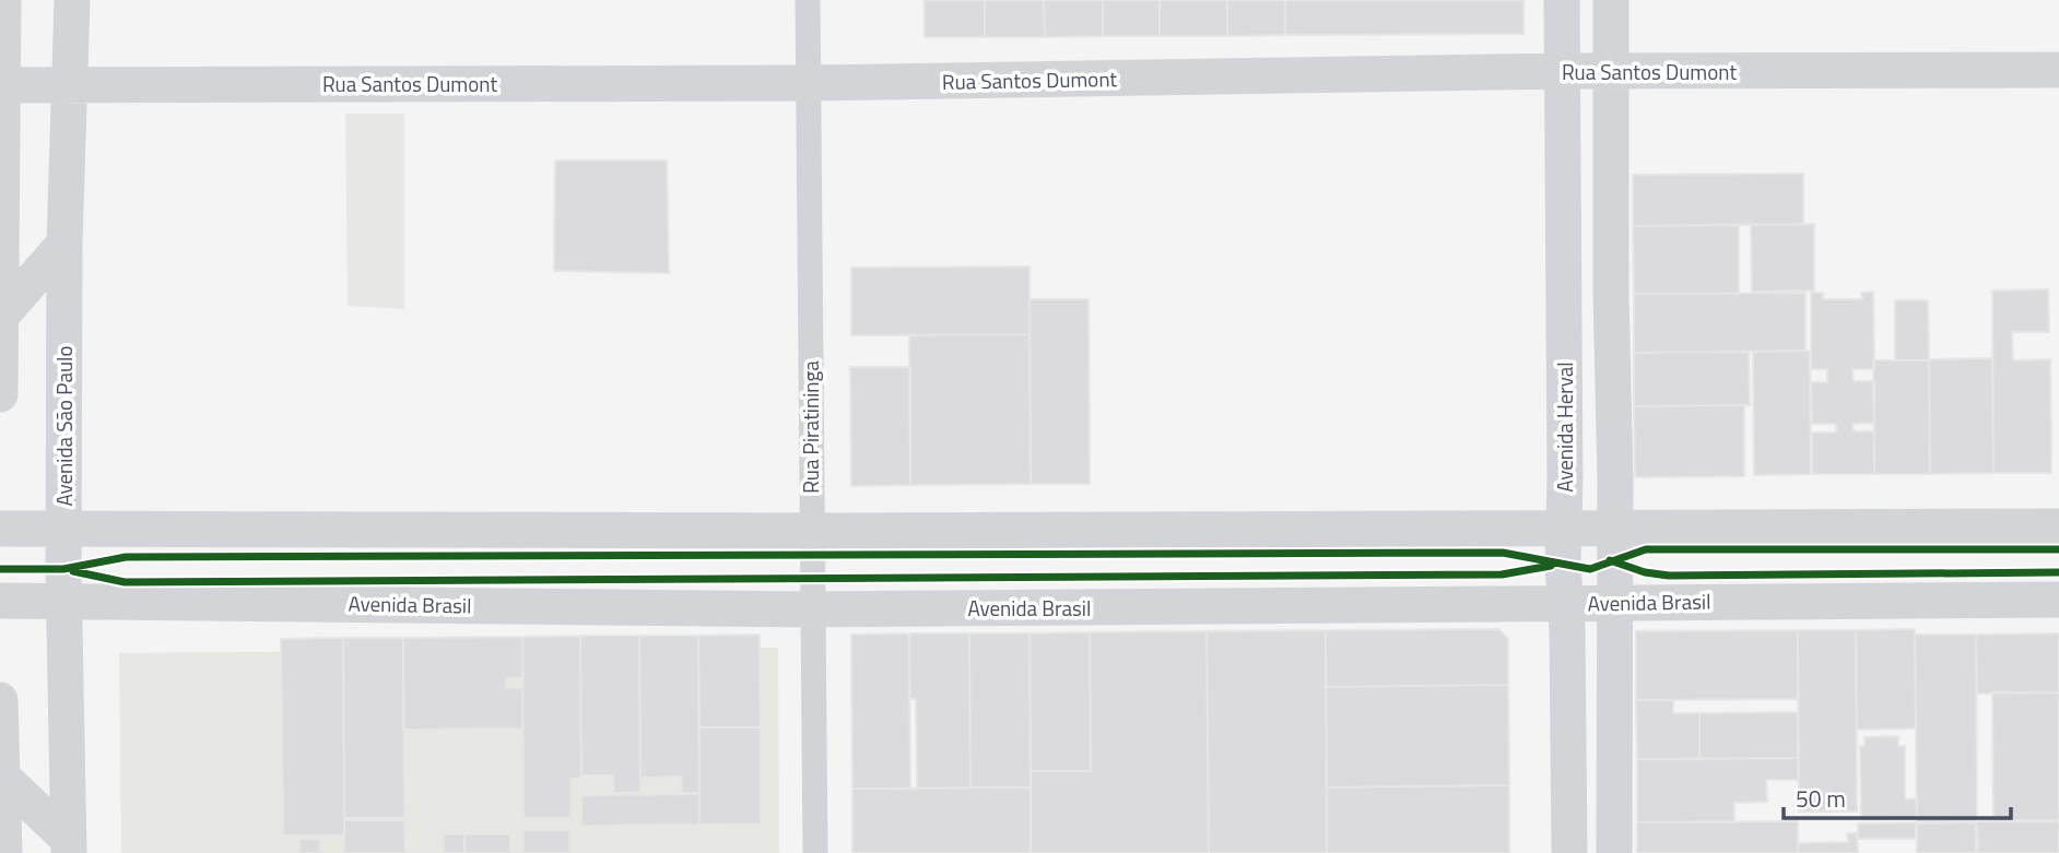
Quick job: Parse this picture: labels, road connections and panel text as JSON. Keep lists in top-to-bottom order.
{
  "streets": {
    "main road": [
      "Rua Santos Dumont",
      "Avenida São Paulo",
      "Avenida Herval",
      "Avenida Brasil"
    ],
    "street": ["Rua Piratininga"]
  },
  "crossings": [
    ["Rua Santos Dumont", "Avenida São Paulo"],
    ["Rua Santos Dumont", "Rua Piratininga"],
    ["Rua Santos Dumont", "Avenida Herval"],
    ["Avenida São Paulo", "Avenida Brasil"],
    ["Rua Piratininga", "Avenida Brasil"],
    ["Avenida Herval", "Avenida Brasil"]
  ],
  "scale_bar": "50 m"
}
